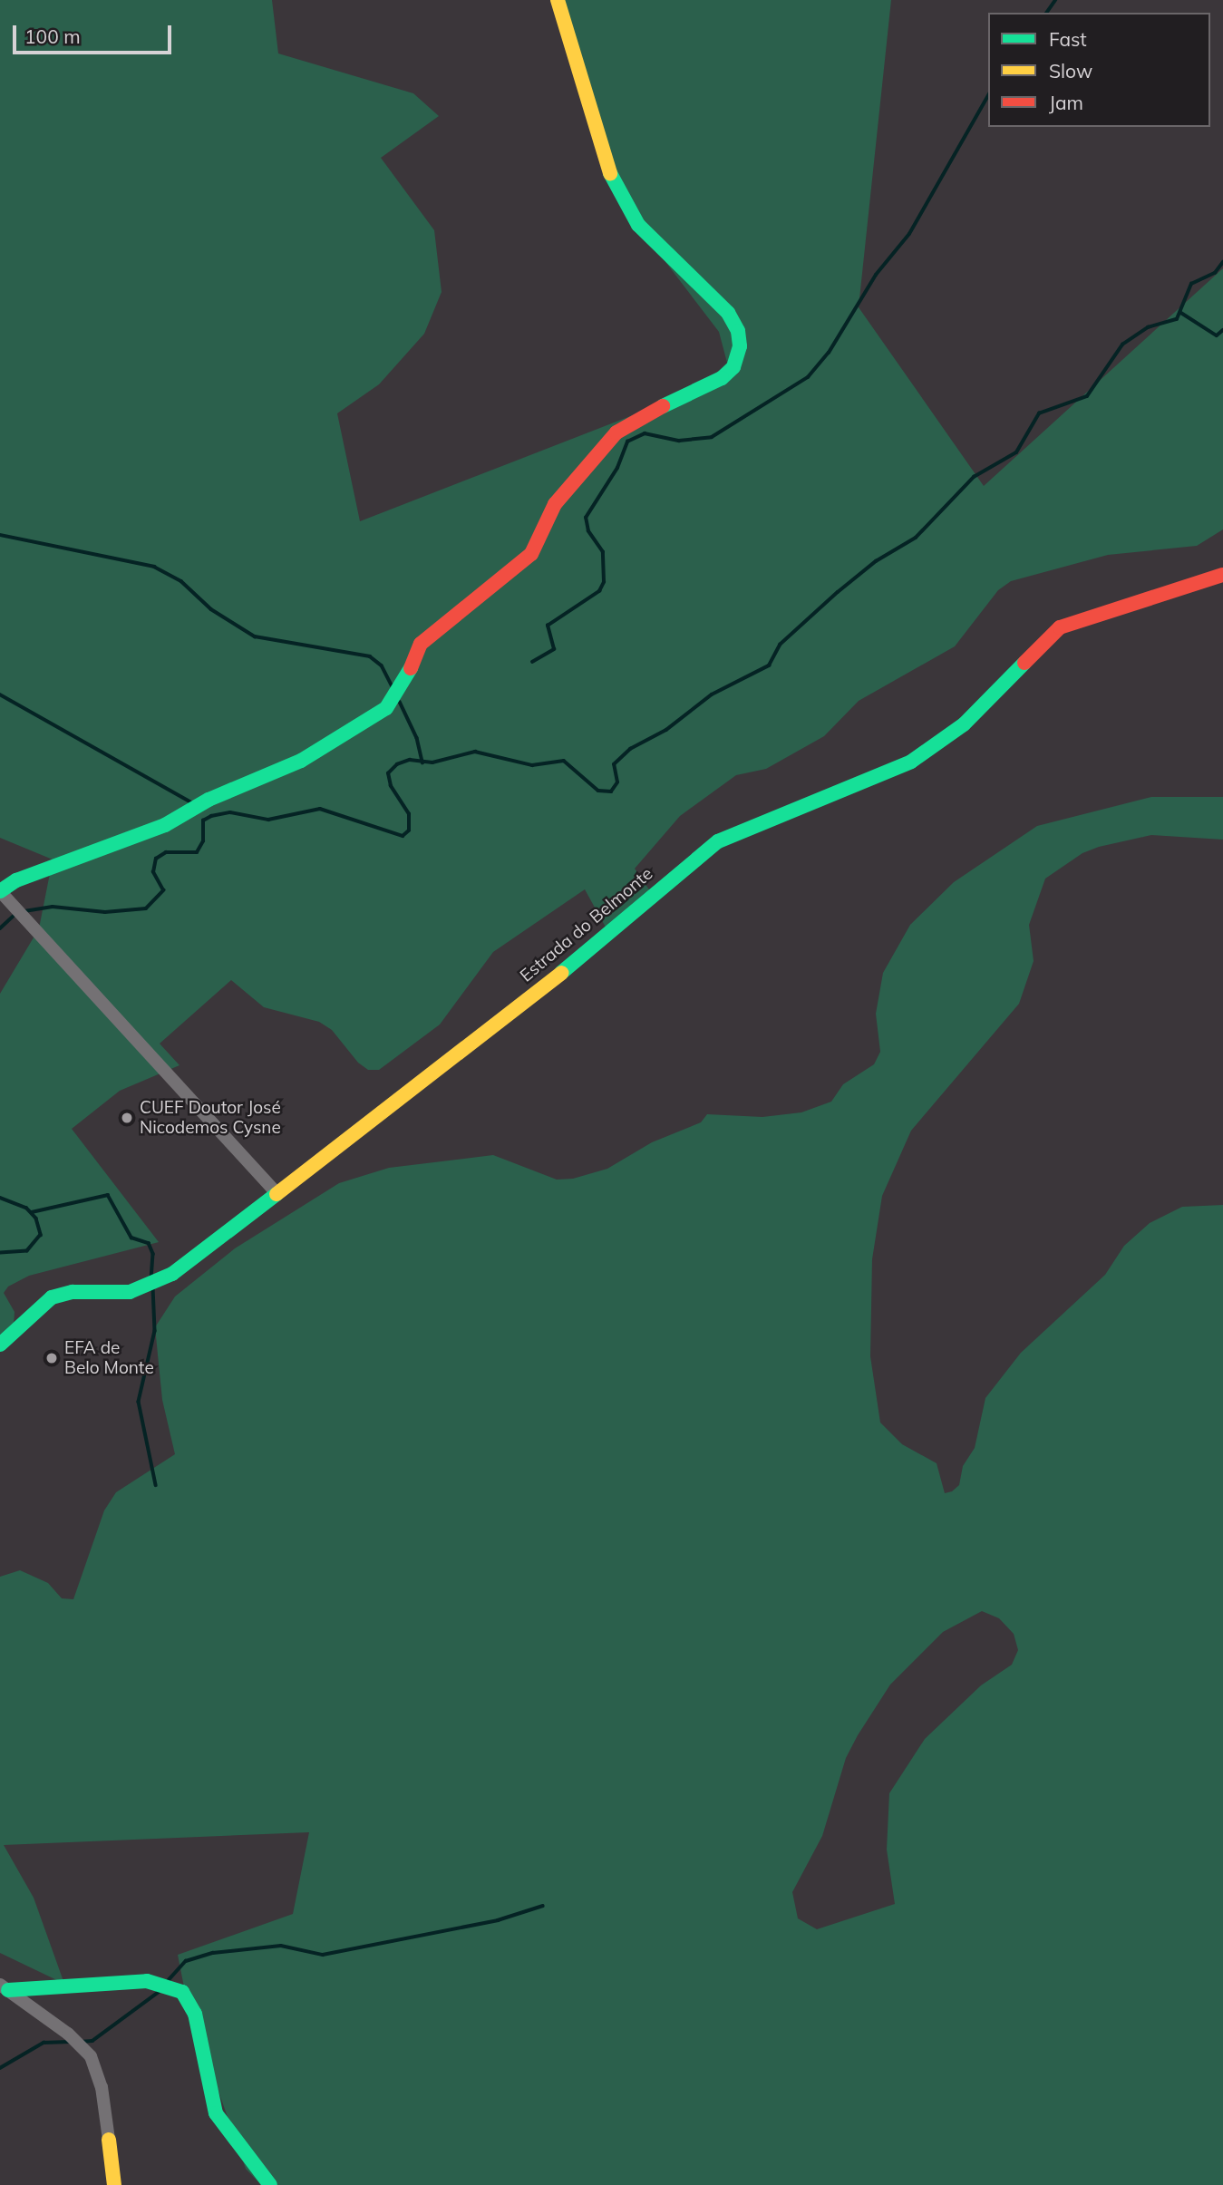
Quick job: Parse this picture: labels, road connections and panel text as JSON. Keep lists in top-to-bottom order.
{
  "streets": {
    "street": ["Estrada do Belmonte"]
  },
  "places": ["CUEF Doutor José Nicodemos Cysne", "EFA de Belo Monte"],
  "legend": ["Fast", "Slow", "Jam"],
  "scale_bar": "100 m"
}
